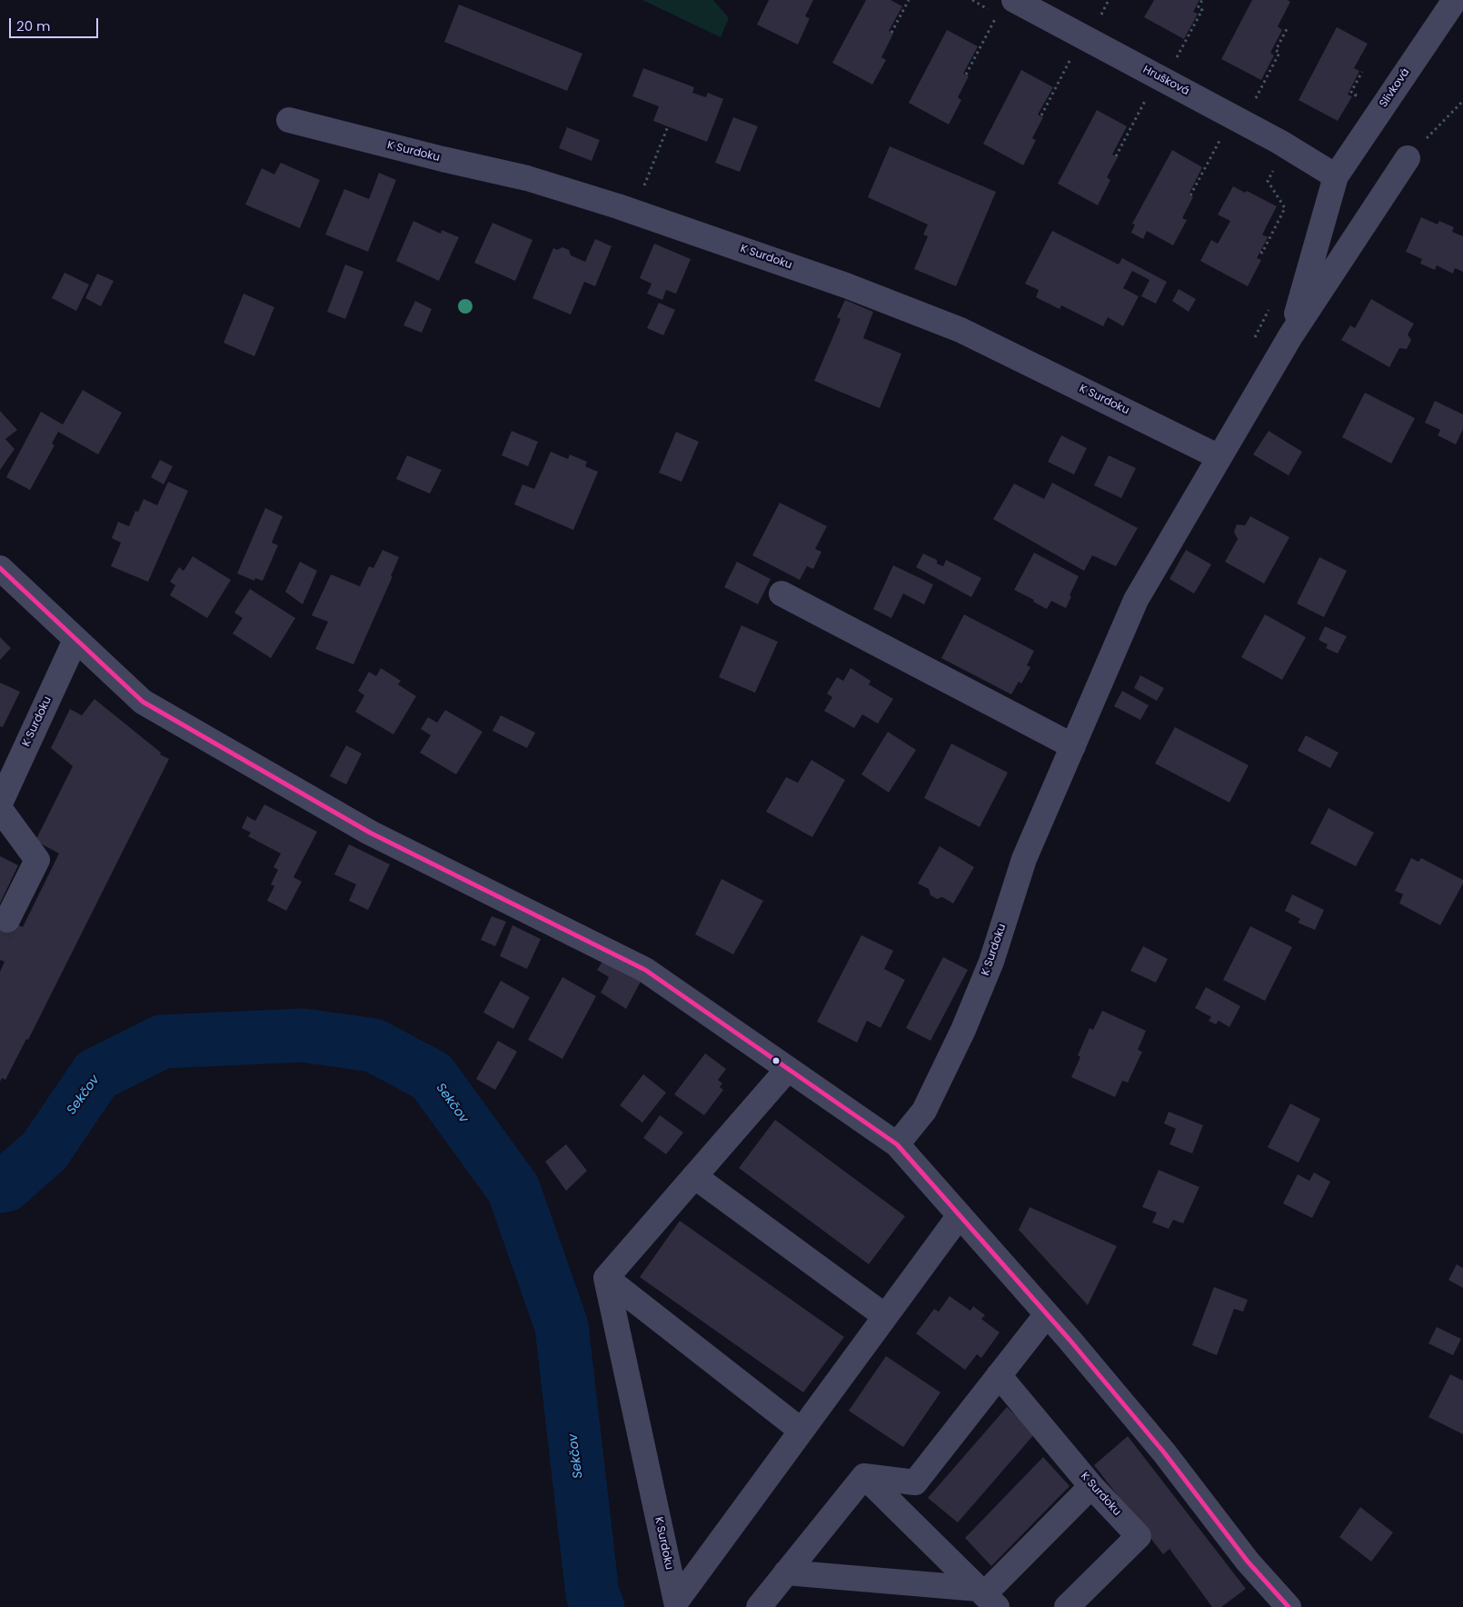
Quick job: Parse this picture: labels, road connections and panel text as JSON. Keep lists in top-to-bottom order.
{
  "streets": {
    "street": ["Hrušková", "Slivková", "K Surdoku"]
  },
  "crossings": [
    ["Hrušková", "Slivková"],
    ["Hrušková", "K Surdoku"],
    ["Slivková", "K Surdoku"]
  ],
  "water": ["Sekčov"],
  "scale_bar": "20 m"
}
